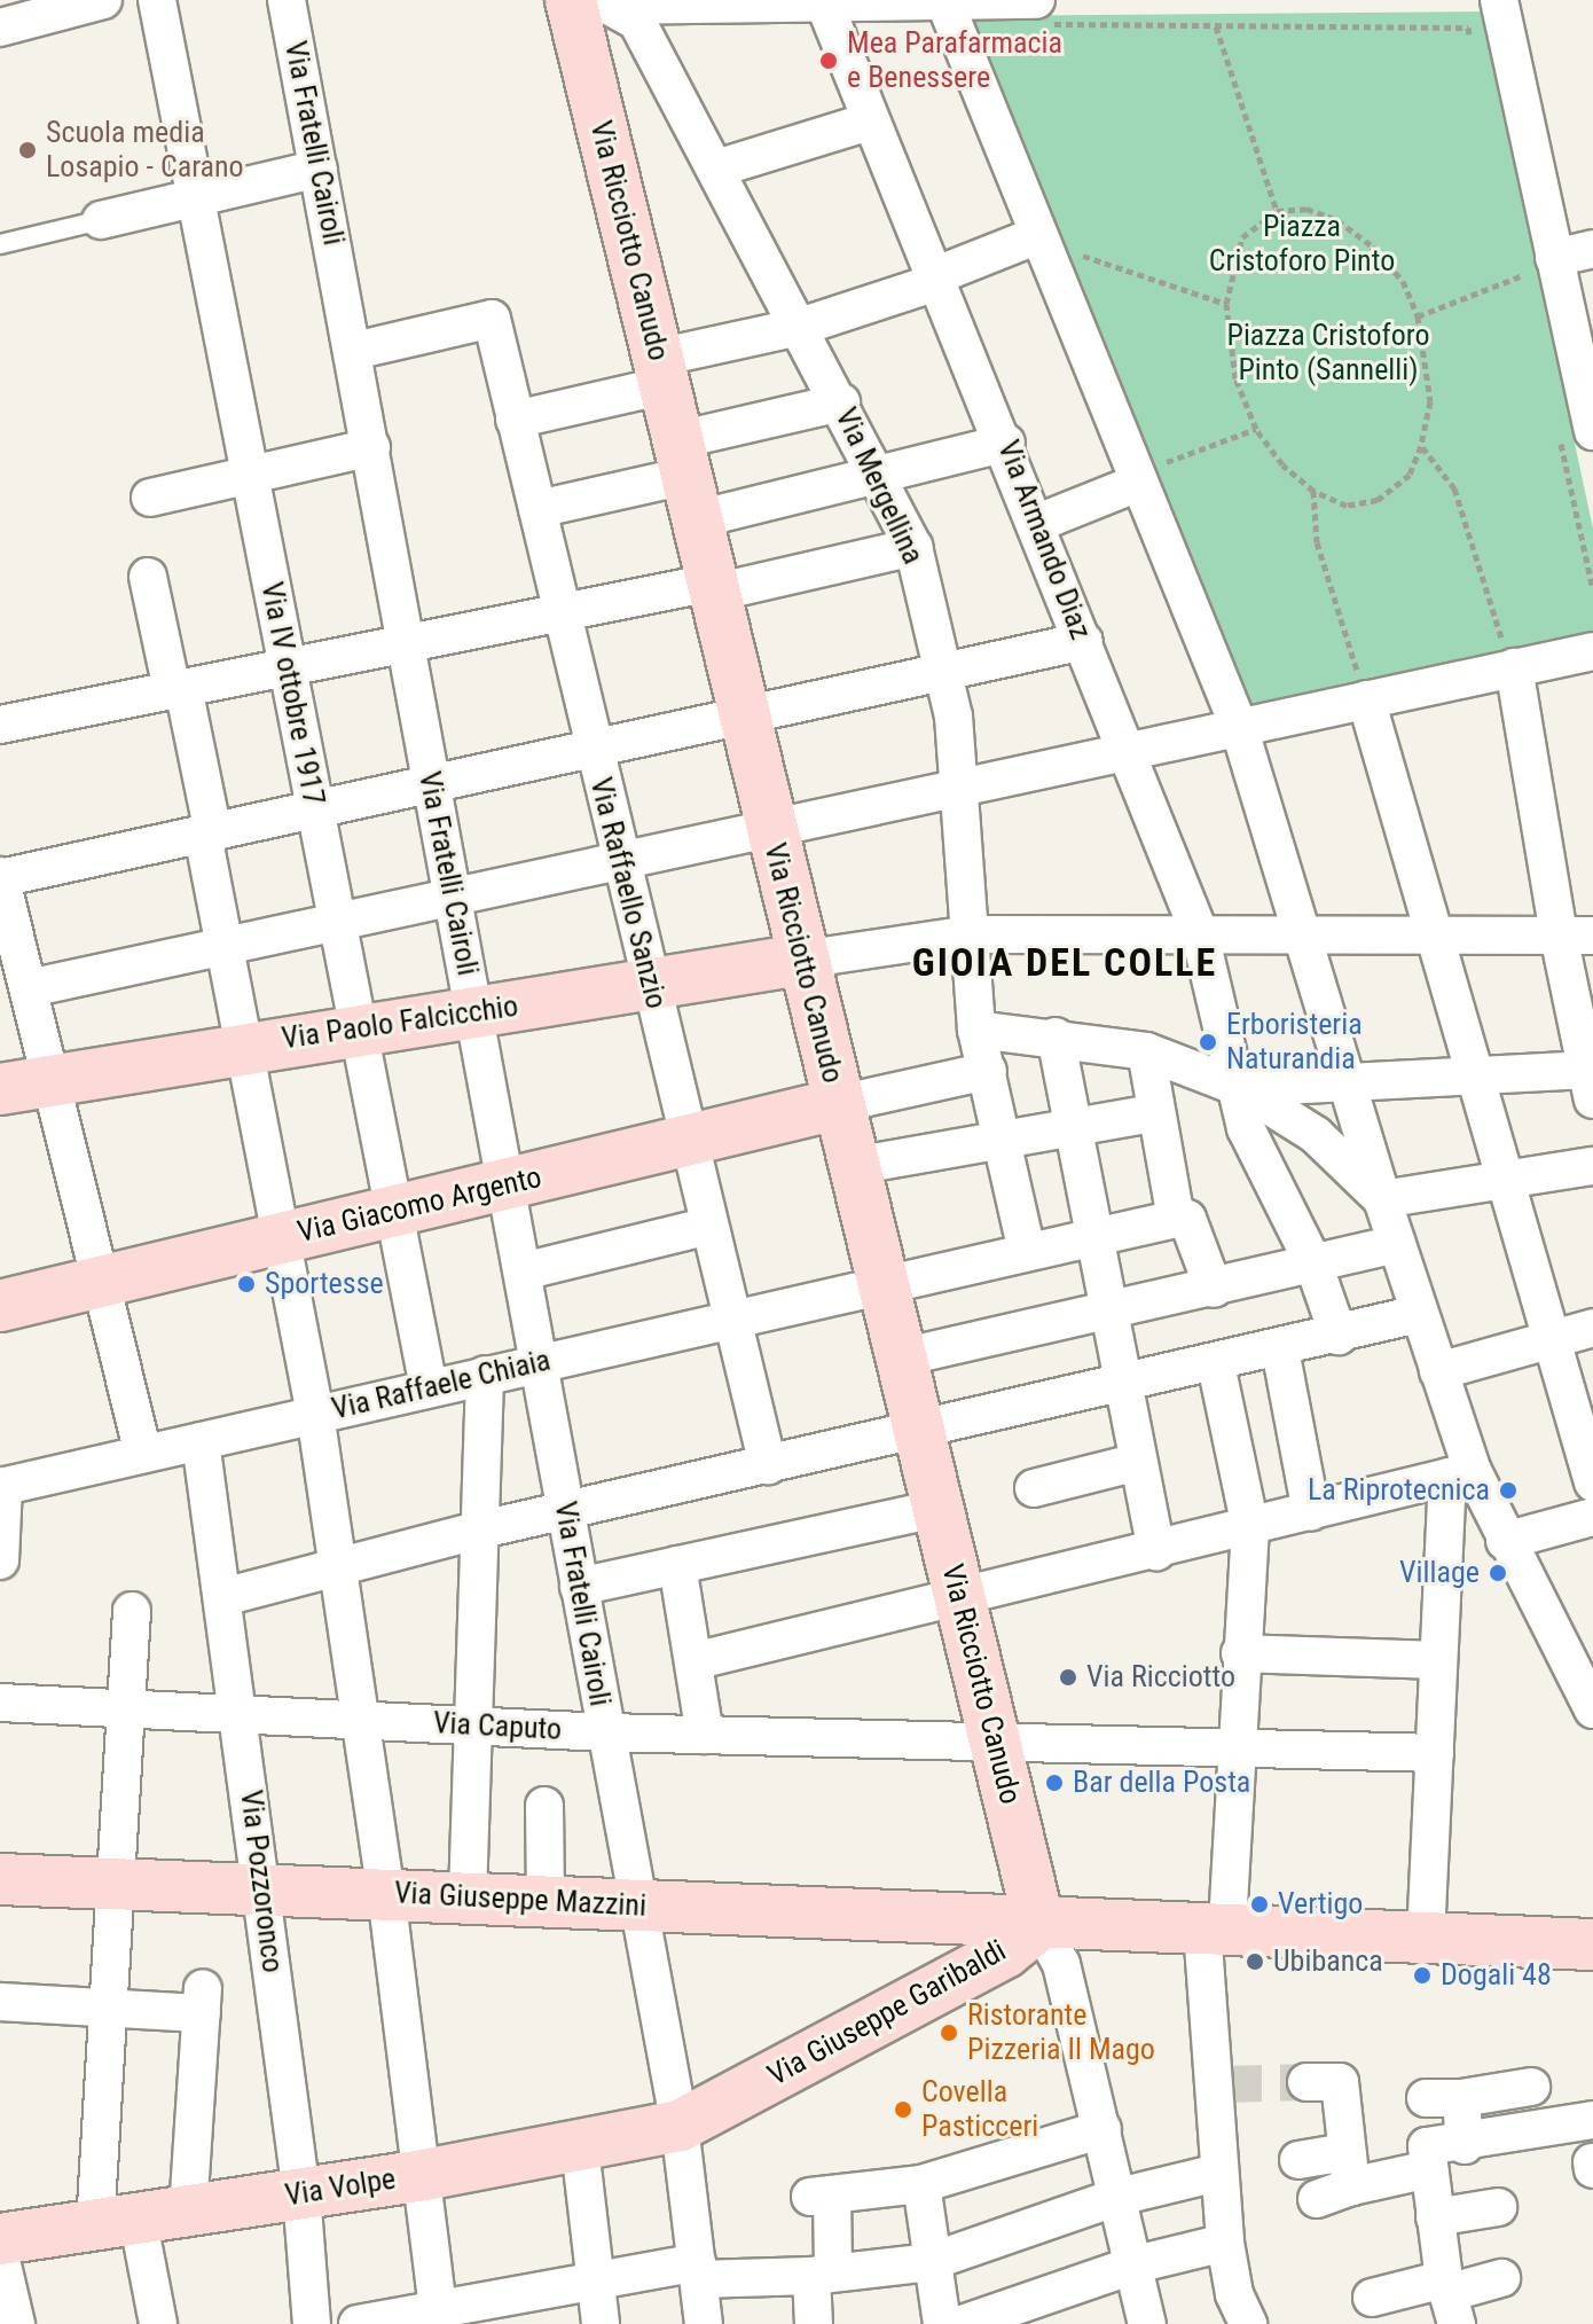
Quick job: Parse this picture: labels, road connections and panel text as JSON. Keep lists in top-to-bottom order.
{
  "streets": {
    "main road": [
      "Via Ricciotto Canudo",
      "Via Paolo Falcicchio",
      "Via Giacomo Argento",
      "Via Giuseppe Mazzini",
      "Via Giuseppe Garibaldi",
      "Via Volpe"
    ],
    "street": [
      "Via Fratelli Cairoli",
      "Via Mergellina",
      "Via Armando Diaz",
      "Via IV ottobre 1917",
      "Via Raffaello Sanzio",
      "Via Raffaele Chiaia",
      "Via Caputo",
      "Via Pozzoronco"
    ]
  },
  "crossings": [
    ["Via Fratelli Cairoli", "Via Raffaello Sanzio"],
    ["Via Fratelli Cairoli", "Via Paolo Falcicchio"],
    ["Via Fratelli Cairoli", "Via Giacomo Argento"],
    ["Via Fratelli Cairoli", "Via Raffaele Chiaia"],
    ["Via Fratelli Cairoli", "Via Caputo"],
    ["Via Fratelli Cairoli", "Via Giuseppe Mazzini"],
    ["Via Fratelli Cairoli", "Via Giuseppe Garibaldi"],
    ["Via Fratelli Cairoli", "Via Volpe"],
    ["Via Ricciotto Canudo", "Via Mergellina"],
    ["Via Ricciotto Canudo", "Via Paolo Falcicchio"],
    ["Via Ricciotto Canudo", "Via Giacomo Argento"],
    ["Via Ricciotto Canudo", "Via Raffaele Chiaia"],
    ["Via Ricciotto Canudo", "Via Caputo"],
    ["Via Ricciotto Canudo", "Via Giuseppe Mazzini"],
    ["Via Ricciotto Canudo", "Via Giuseppe Garibaldi"],
    ["Via Mergellina", "Via Raffaele Chiaia"],
    ["Via IV ottobre 1917", "Via Paolo Falcicchio"],
    ["Via IV ottobre 1917", "Via Giacomo Argento"],
    ["Via IV ottobre 1917", "Via Raffaele Chiaia"],
    ["Via Raffaello Sanzio", "Via Paolo Falcicchio"],
    ["Via Raffaello Sanzio", "Via Giacomo Argento"],
    ["Via Raffaello Sanzio", "Via Raffaele Chiaia"],
    ["Via Raffaele Chiaia", "Via Pozzoronco"],
    ["Via Caputo", "Via Pozzoronco"],
    ["Via Pozzoronco", "Via Giuseppe Mazzini"],
    ["Via Pozzoronco", "Via Volpe"],
    ["Via Giuseppe Mazzini", "Via Giuseppe Garibaldi"],
    ["Via Giuseppe Garibaldi", "Via Volpe"]
  ],
  "districts": ["GIOIA DEL COLLE"],
  "parks": ["Piazza Cristoforo Pinto", "Piazza Cristoforo Pinto (Sannelli)"],
  "places": [
    "Mea Parafarmacia e Benessere",
    "Scuola media Losapio - Carano",
    "Erboristeria Naturandia",
    "Sportesse",
    "La Riprotecnica",
    "Village",
    "Via Ricciotto",
    "Bar della Posta",
    "Vertigo",
    "Ubibanca",
    "Dogali 48",
    "Ristorante Pizzeria Il Mago",
    "Covella Pasticceri"
  ]
}
